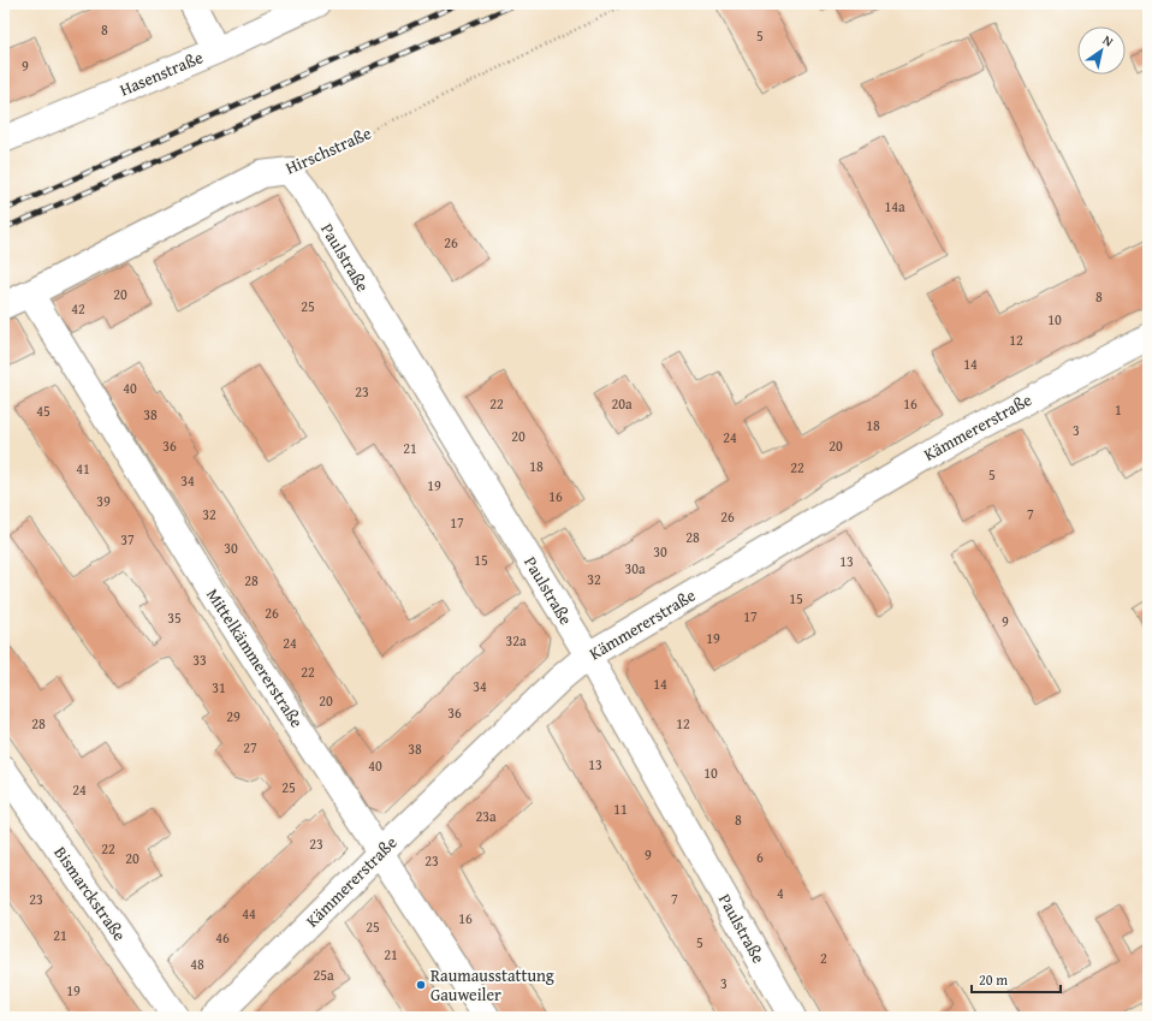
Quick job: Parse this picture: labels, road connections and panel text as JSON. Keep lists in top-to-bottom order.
{
  "streets": {
    "street": [
      "Hasenstraße",
      "Hirschstraße",
      "Paulstraße",
      "Kämmererstraße",
      "Mittelkämmererstraße",
      "Bismarckstraße"
    ]
  },
  "crossings": [
    ["Hirschstraße", "Paulstraße"],
    ["Hirschstraße", "Mittelkämmererstraße"],
    ["Paulstraße", "Kämmererstraße"],
    ["Kämmererstraße", "Mittelkämmererstraße"]
  ],
  "places": ["Raumausstattung Gauweiler"],
  "house_numbers": [
    "8",
    "5",
    "9",
    "14a",
    "26",
    "20",
    "8",
    "25",
    "42",
    "10",
    "12",
    "14",
    "40",
    "23",
    "22",
    "20a",
    "16",
    "1",
    "45",
    "38",
    "18",
    "3",
    "20",
    "24",
    "36",
    "20",
    "21",
    "18",
    "22",
    "41",
    "5",
    "34",
    "19",
    "16",
    "39",
    "32",
    "7",
    "26",
    "17",
    "28",
    "37",
    "30",
    "30",
    "15",
    "13",
    "30a",
    "32",
    "28",
    "15",
    "26",
    "17",
    "35",
    "9",
    "19",
    "32a",
    "24",
    "33",
    "22",
    "14",
    "34",
    "31",
    "20",
    "36",
    "29",
    "28",
    "12",
    "27",
    "38",
    "13",
    "40",
    "10",
    "25",
    "24",
    "11",
    "23a",
    "8",
    "23",
    "22",
    "9",
    "6",
    "20",
    "23",
    "4",
    "23",
    "7",
    "44",
    "16",
    "25",
    "21",
    "46",
    "5",
    "21",
    "2",
    "48",
    "25a",
    "3",
    "19"
  ],
  "scale_bar": "20 m",
  "north": "top right"
}
